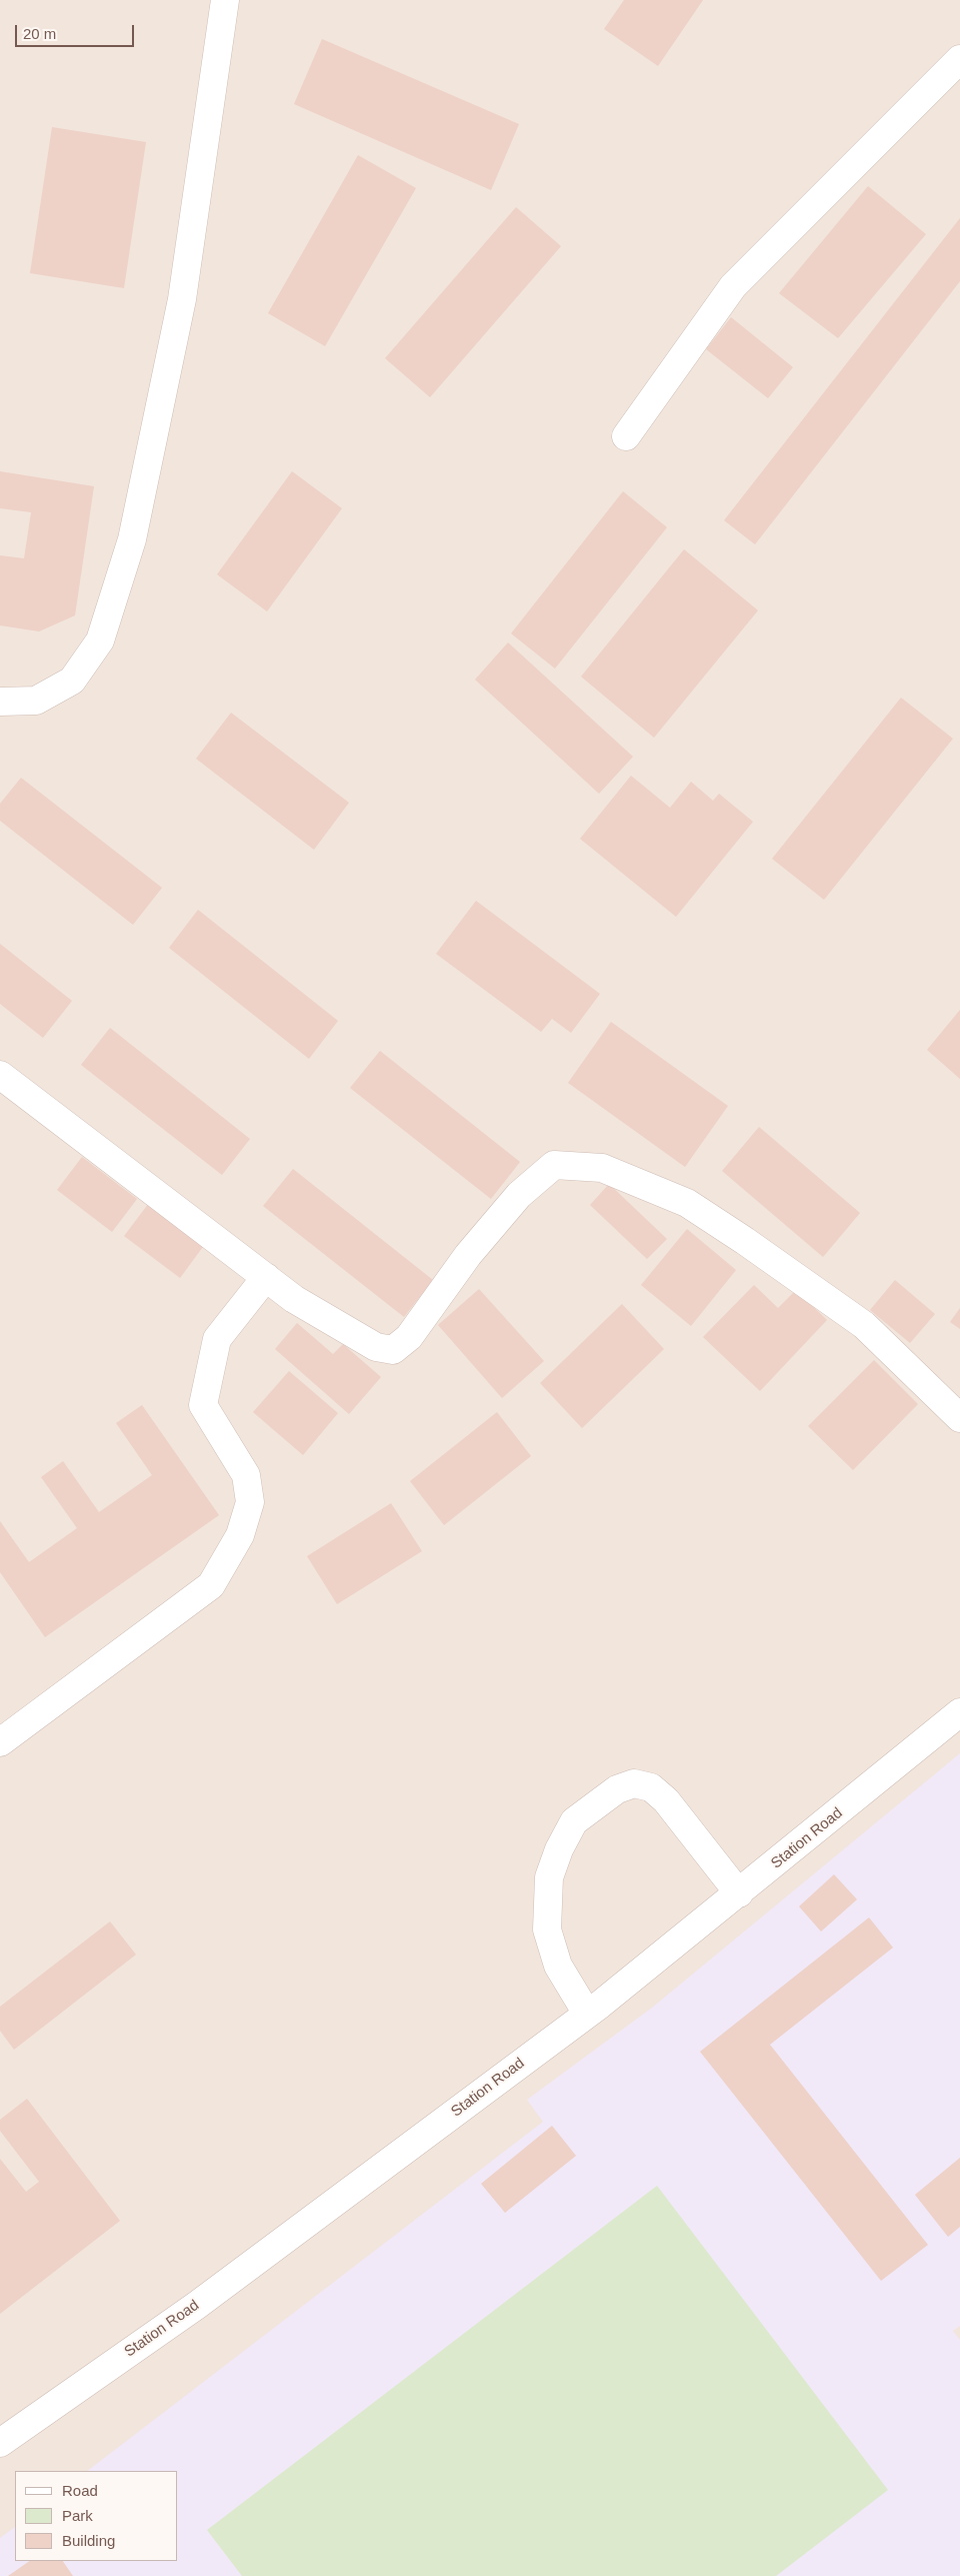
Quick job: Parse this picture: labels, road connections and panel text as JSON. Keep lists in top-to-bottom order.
{
  "streets": {
    "street": ["Station Road"]
  },
  "legend": ["Road", "Park", "Building"],
  "scale_bar": "20 m"
}
